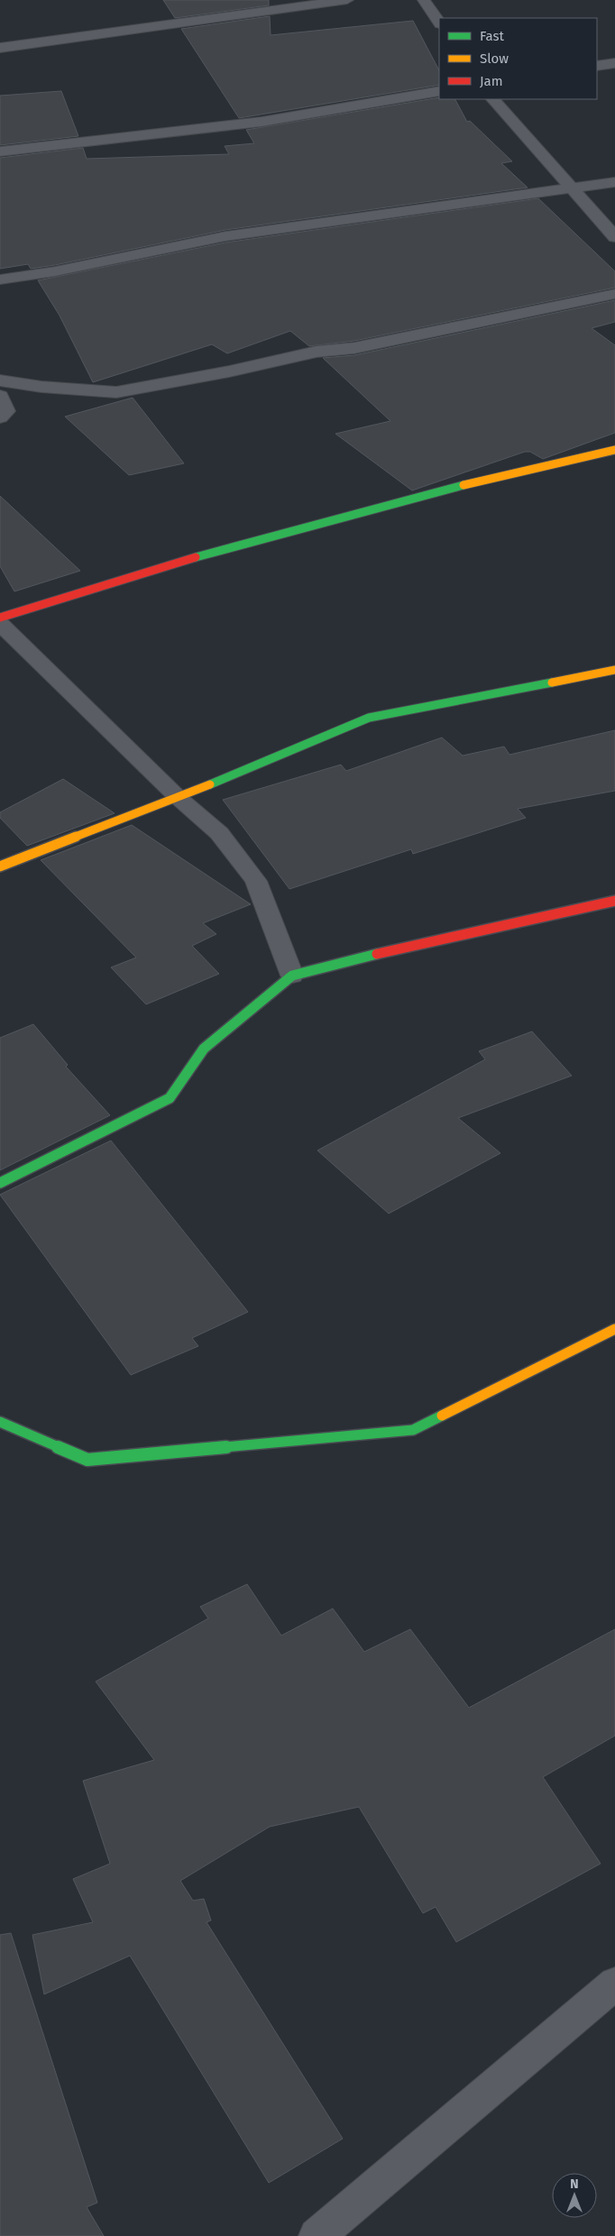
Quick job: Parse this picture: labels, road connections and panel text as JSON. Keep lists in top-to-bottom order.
{
  "legend": ["Fast", "Slow", "Jam"],
  "north": "top"
}
